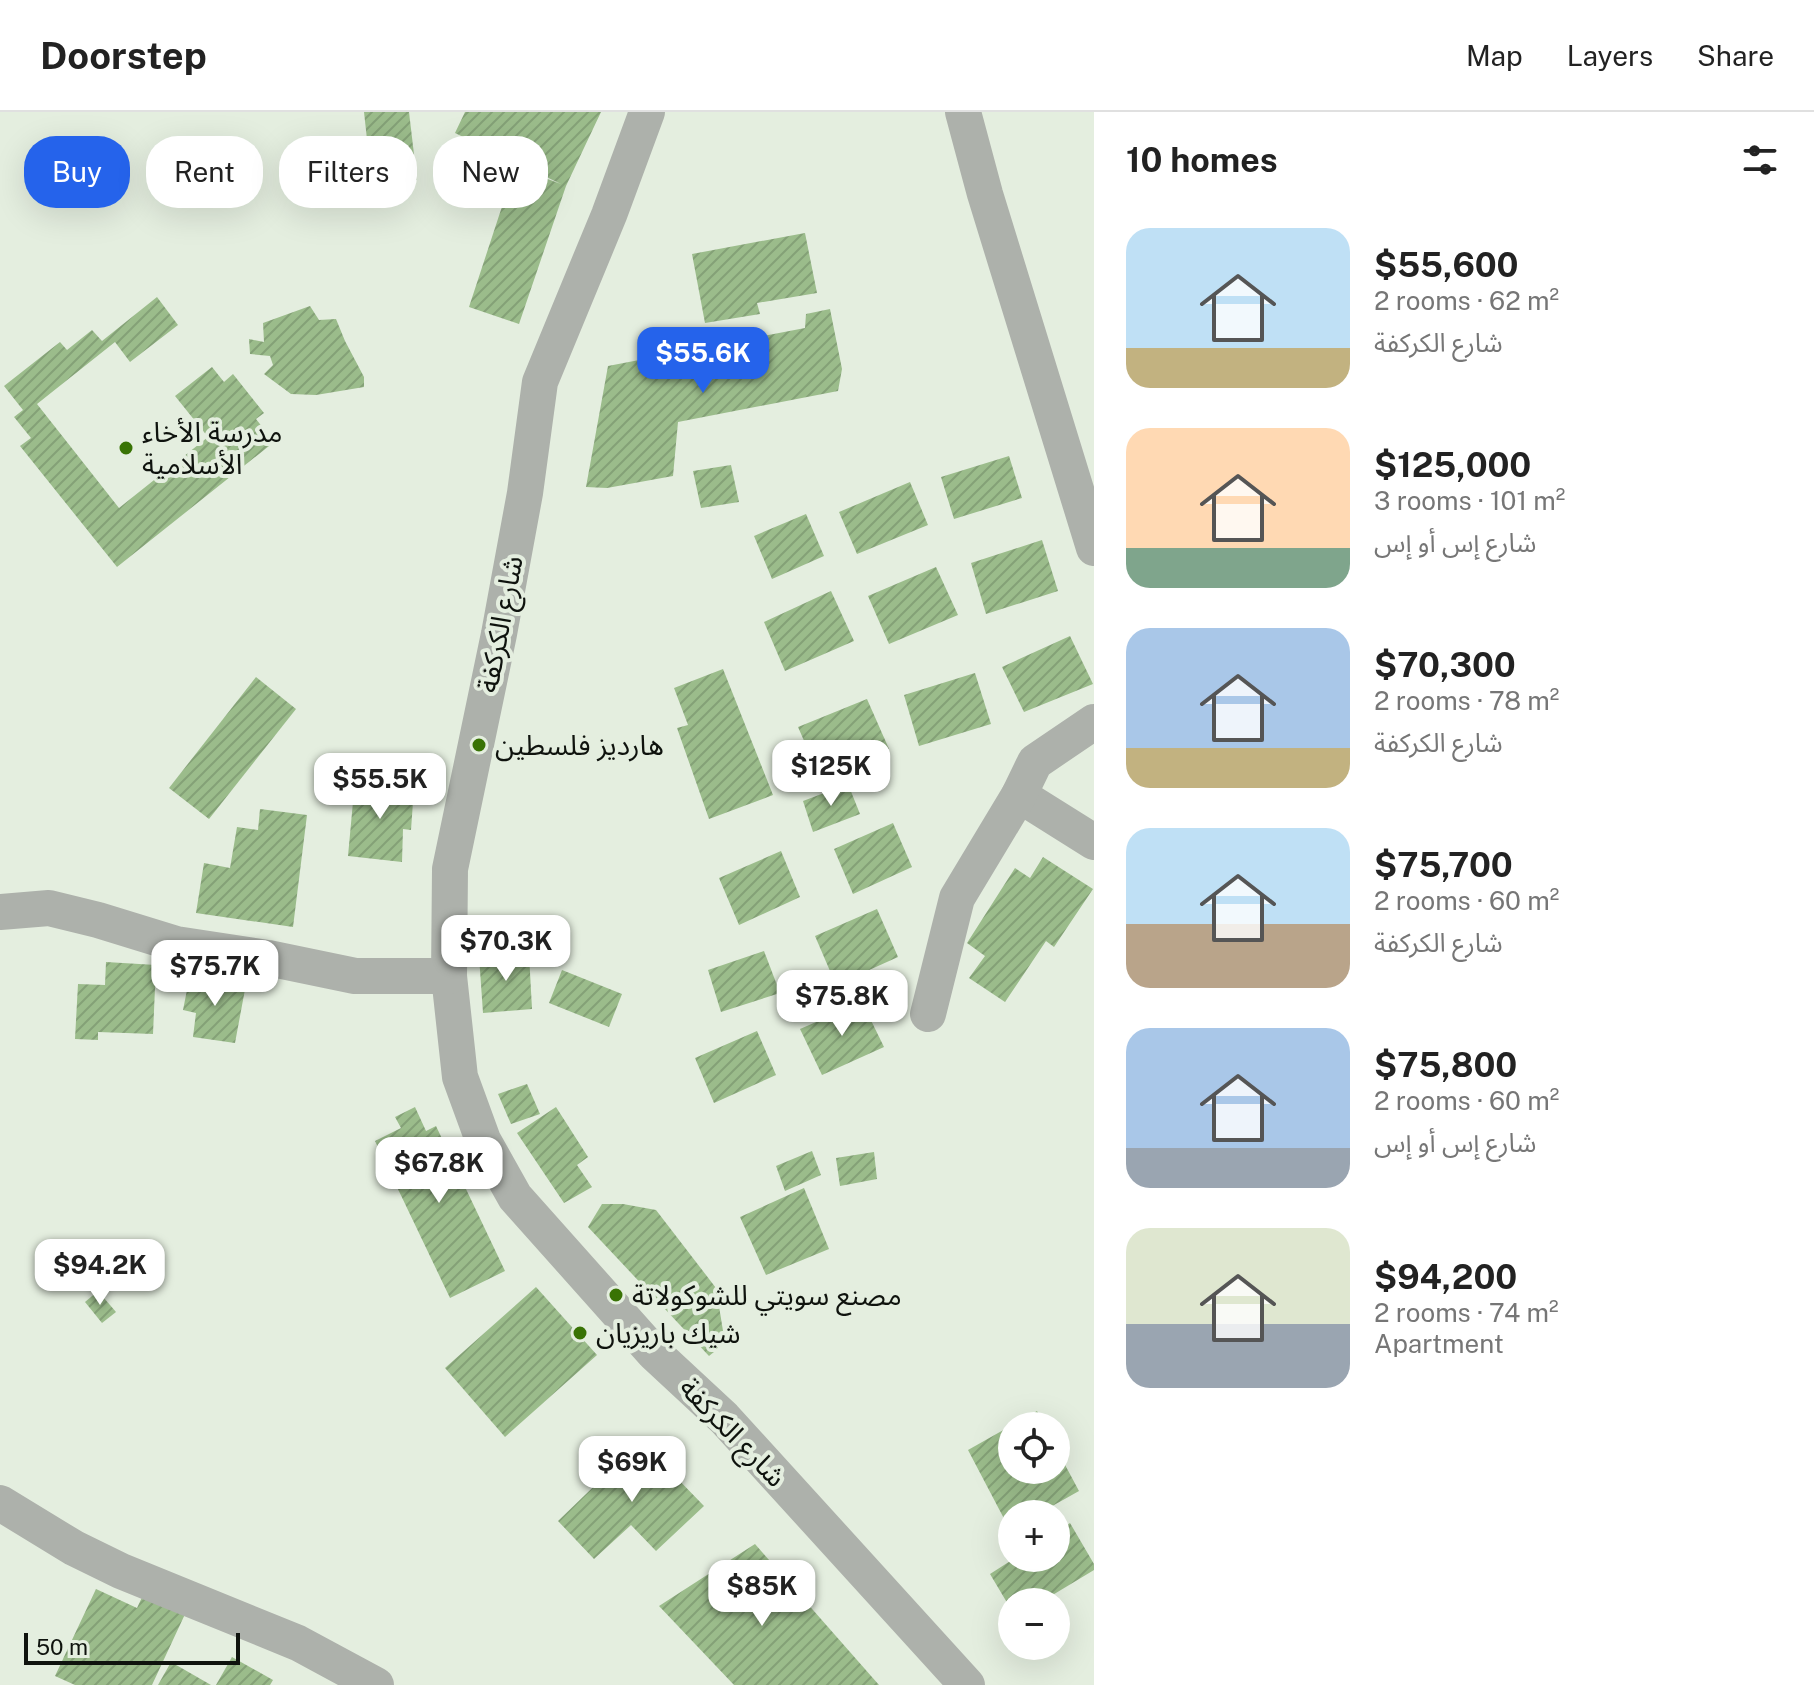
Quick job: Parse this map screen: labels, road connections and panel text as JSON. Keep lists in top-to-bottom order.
{
  "streets": {
    "street": ["شارع الكركفة"]
  },
  "places": [
    "مدرسة الأخاء الأسلامية",
    "هارديز فلسطين",
    "مصنع سويتي للشوكولاتة",
    "شيك باريزيان"
  ],
  "scale_bar": "50 m",
  "page": {
    "header": "Doorstep",
    "nav": ["Map", "Layers", "Share"],
    "heading": "10 homes",
    "chip": [
      "Buy",
      "Rent",
      "Filters",
      "New"
    ],
    "list": [
      {
        "name": "$55,600",
        "note": "2 rooms · 62 m² · شارع الكركفة"
      },
      {
        "name": "$125,000",
        "note": "3 rooms · 101 m² · شارع إس أو إس"
      },
      {
        "name": "$70,300",
        "note": "2 rooms · 78 m² · شارع الكركفة"
      },
      {
        "name": "$75,700",
        "note": "2 rooms · 60 m² · شارع الكركفة"
      },
      {
        "name": "$75,800",
        "note": "2 rooms · 60 m² · شارع إس أو إس"
      },
      {
        "name": "$94,200",
        "note": "2 rooms · 74 m² · Apartment"
      }
    ],
    "price": [
      "$55.6K",
      "$125K",
      "$55.5K",
      "$70.3K",
      "$75.7K",
      "$75.8K",
      "$67.8K",
      "$94.2K",
      "$69K",
      "$85K"
    ],
    "map_buttons": ["+", "−"],
    "scale": "50 m"
  }
}
